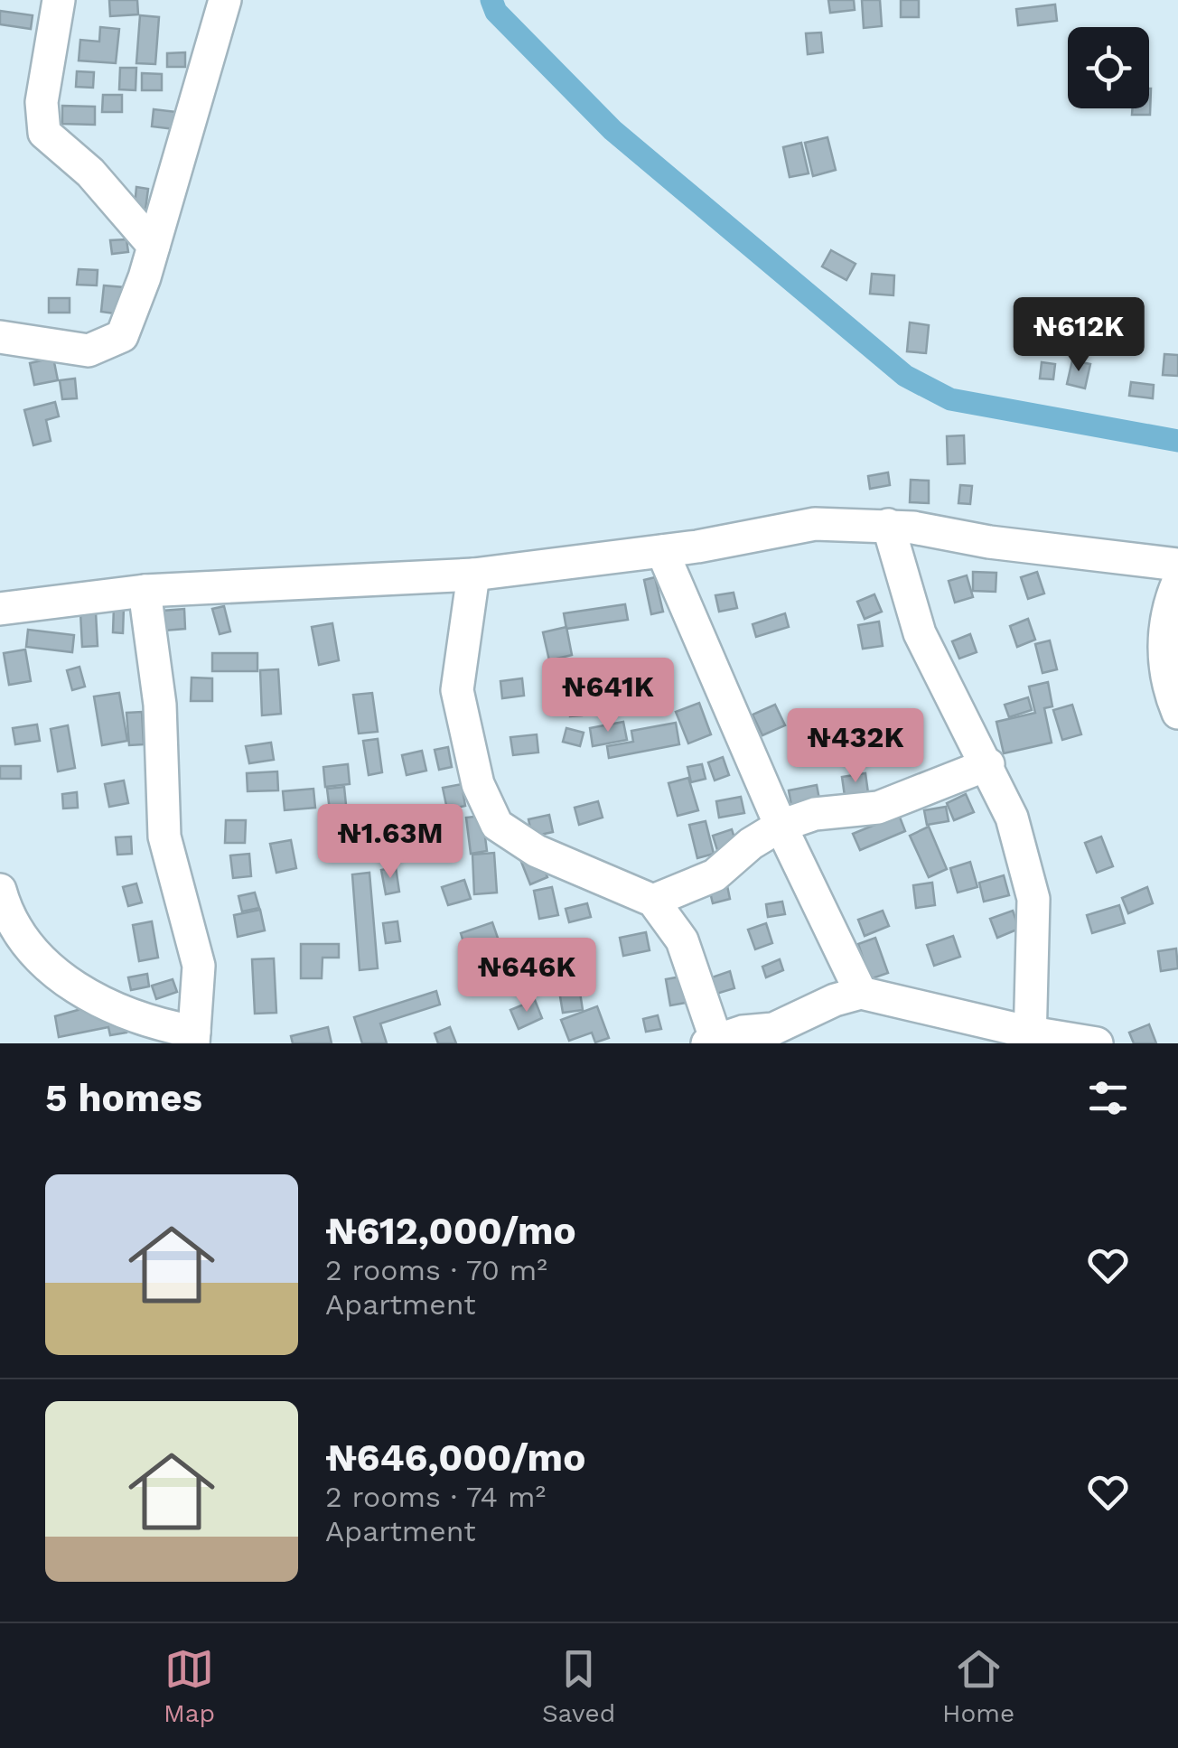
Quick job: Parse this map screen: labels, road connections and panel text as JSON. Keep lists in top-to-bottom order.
{
  "page": {
    "price": [
      "₦612K",
      "₦641K",
      "₦432K",
      "₦1.63M",
      "₦646K"
    ],
    "heading": "5 homes",
    "list": [
      {
        "name": "₦612,000/mo",
        "note": "2 rooms · 70 m² · Apartment"
      },
      {
        "name": "₦646,000/mo",
        "note": "2 rooms · 74 m² · Apartment"
      }
    ],
    "tabs": ["Map", "Saved", "Home"]
  }
}
